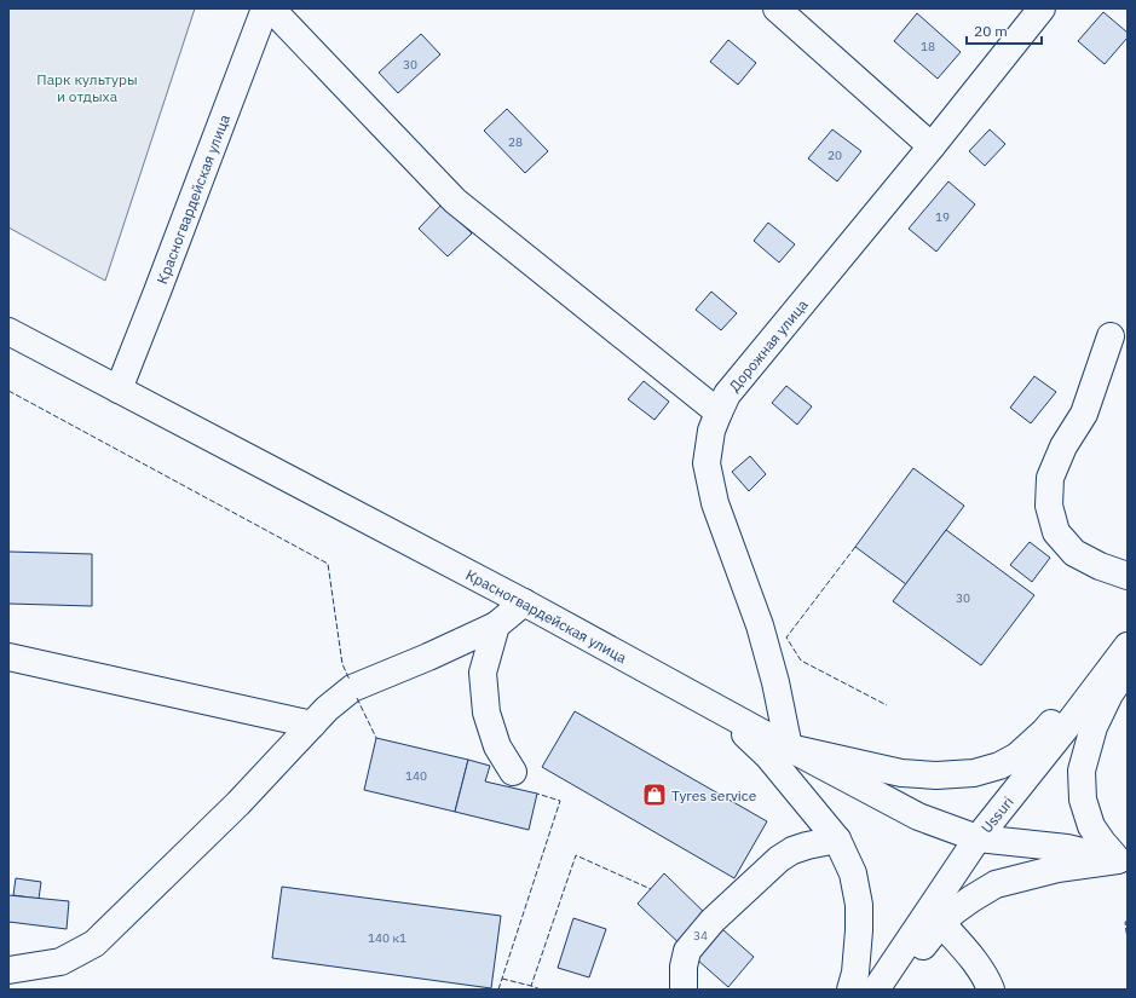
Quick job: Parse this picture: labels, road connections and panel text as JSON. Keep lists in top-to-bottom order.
{
  "streets": {
    "main road": ["Красногвардейская улица", "Дорожная улица", "Ussuri"]
  },
  "crossings": [
    ["Красногвардейская улица", "Дорожная улица"],
    ["Красногвардейская улица", "Ussuri"]
  ],
  "parks": ["Парк культуры и отдыха"],
  "places": {
    "shop": ["Tyres service"]
  },
  "house_numbers": [
    "18",
    "30",
    "28",
    "20",
    "19",
    "30",
    "140",
    "34",
    "140 к1"
  ],
  "scale_bar": "20 m"
}
